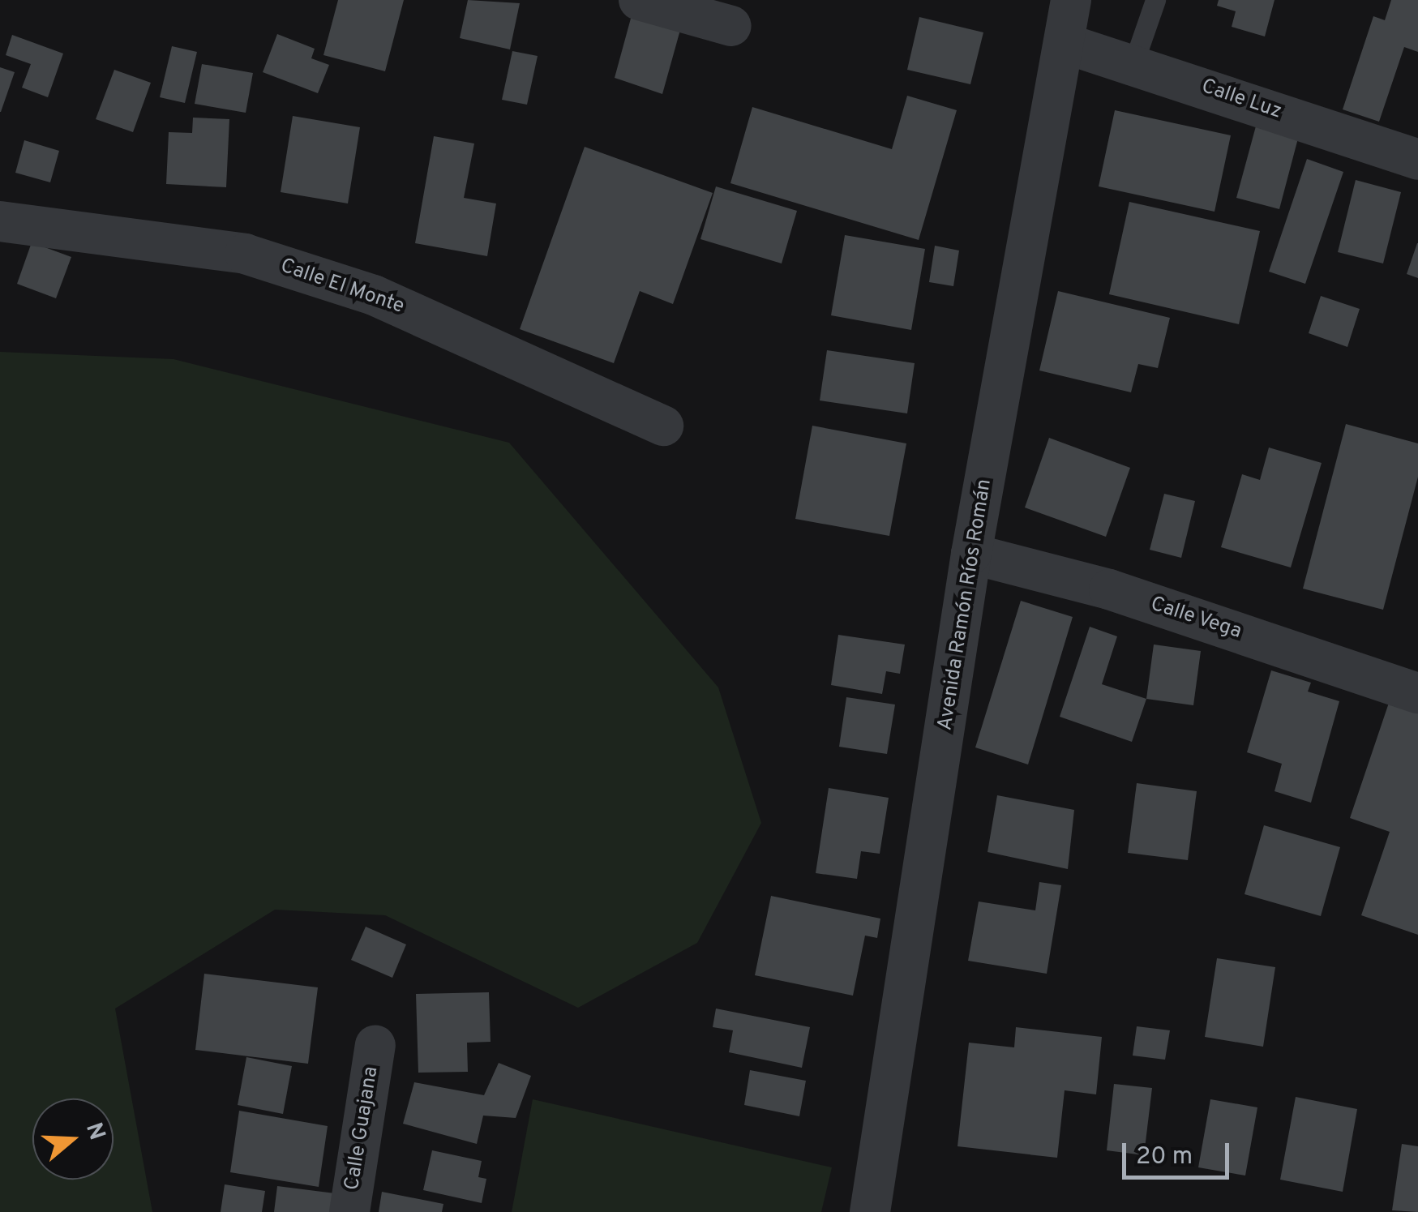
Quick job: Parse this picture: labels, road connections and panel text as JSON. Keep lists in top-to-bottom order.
{
  "streets": {
    "street": [
      "Calle Luz",
      "Calle El Monte",
      "Avenida Ramón Ríos Román",
      "Calle Vega",
      "Calle Guajana"
    ]
  },
  "crossings": [
    ["Calle Luz", "Avenida Ramón Ríos Román"],
    ["Avenida Ramón Ríos Román", "Calle Vega"]
  ],
  "scale_bar": "20 m",
  "north": "right"
}
